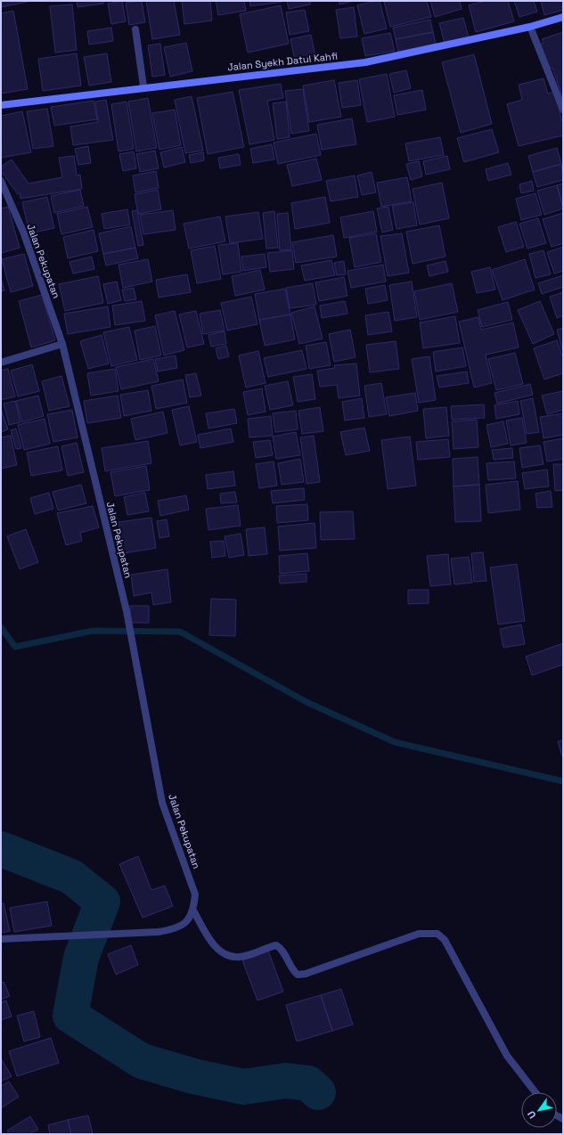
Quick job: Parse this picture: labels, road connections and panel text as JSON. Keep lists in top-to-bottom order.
{
  "streets": {
    "street": ["Jalan Syekh Datul Kahfi", "Jalan Pekupatan"]
  },
  "north": "bottom left"
}
